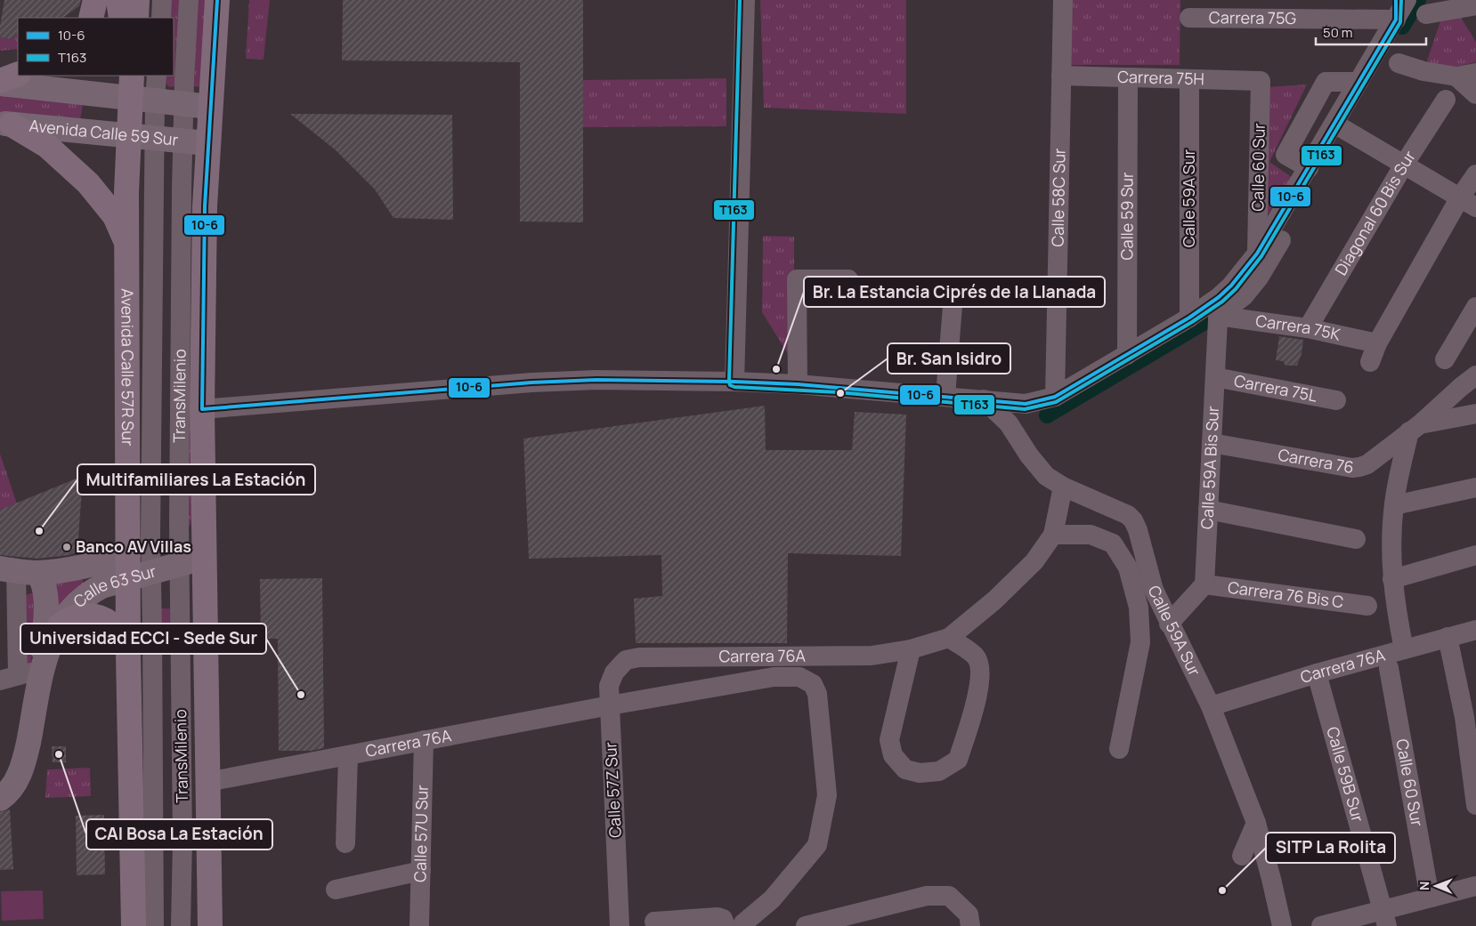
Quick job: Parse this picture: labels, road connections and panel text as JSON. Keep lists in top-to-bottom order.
{
  "streets": {
    "highway": ["Avenida Calle 57R Sur"],
    "main road": ["Avenida Calle 59 Sur", "Calle 63 Sur"],
    "street": [
      "Carrera 75G",
      "Carrera 75H",
      "Calle 60 Sur",
      "Calle 58C Sur",
      "Calle 59A Sur",
      "Diagonal 60 Bis Sur",
      "Calle 59 Sur",
      "Carrera 75K",
      "Carrera 75L",
      "TransMilenio",
      "Carrera 76",
      "Calle 59A Bis Sur",
      "Carrera 76 Bis C",
      "Carrera 76A",
      "Calle 59B Sur",
      "Calle 57Z Sur",
      "Calle 57U Sur"
    ]
  },
  "crossings": [
    ["Carrera 75H", "Calle 60 Sur"],
    ["Carrera 75H", "Calle 58C Sur"],
    ["Carrera 75H", "Calle 59A Sur"],
    ["Carrera 75H", "Calle 59 Sur"],
    ["Avenida Calle 59 Sur", "Avenida Calle 57R Sur"],
    ["Avenida Calle 59 Sur", "TransMilenio"],
    ["Calle 59A Sur", "Carrera 76A"],
    ["Diagonal 60 Bis Sur", "Carrera 75K"],
    ["Carrera 75K", "Calle 59A Bis Sur"],
    ["Avenida Calle 57R Sur", "Calle 63 Sur"],
    ["Carrera 75L", "Calle 59A Bis Sur"],
    ["TransMilenio", "Calle 63 Sur"],
    ["Carrera 76", "Calle 59A Bis Sur"],
    ["Calle 59A Bis Sur", "Carrera 76 Bis C"],
    ["Carrera 76A", "Calle 59B Sur"],
    ["Carrera 76A", "Calle 57Z Sur"],
    ["Carrera 76A", "Calle 57U Sur"]
  ],
  "places": [
    "Br. La Estancia Ciprés de la Llanada",
    "Br. San Isidro",
    "Multifamiliares La Estación",
    "Banco AV Villas",
    "Universidad ECCI - Sede Sur",
    "CAI Bosa La Estación",
    "SITP La Rolita"
  ],
  "lines": ["transit line 10-6", "transit line T163"],
  "legend": ["10-6", "T163"],
  "scale_bar": "50 m",
  "north": "left"
}
